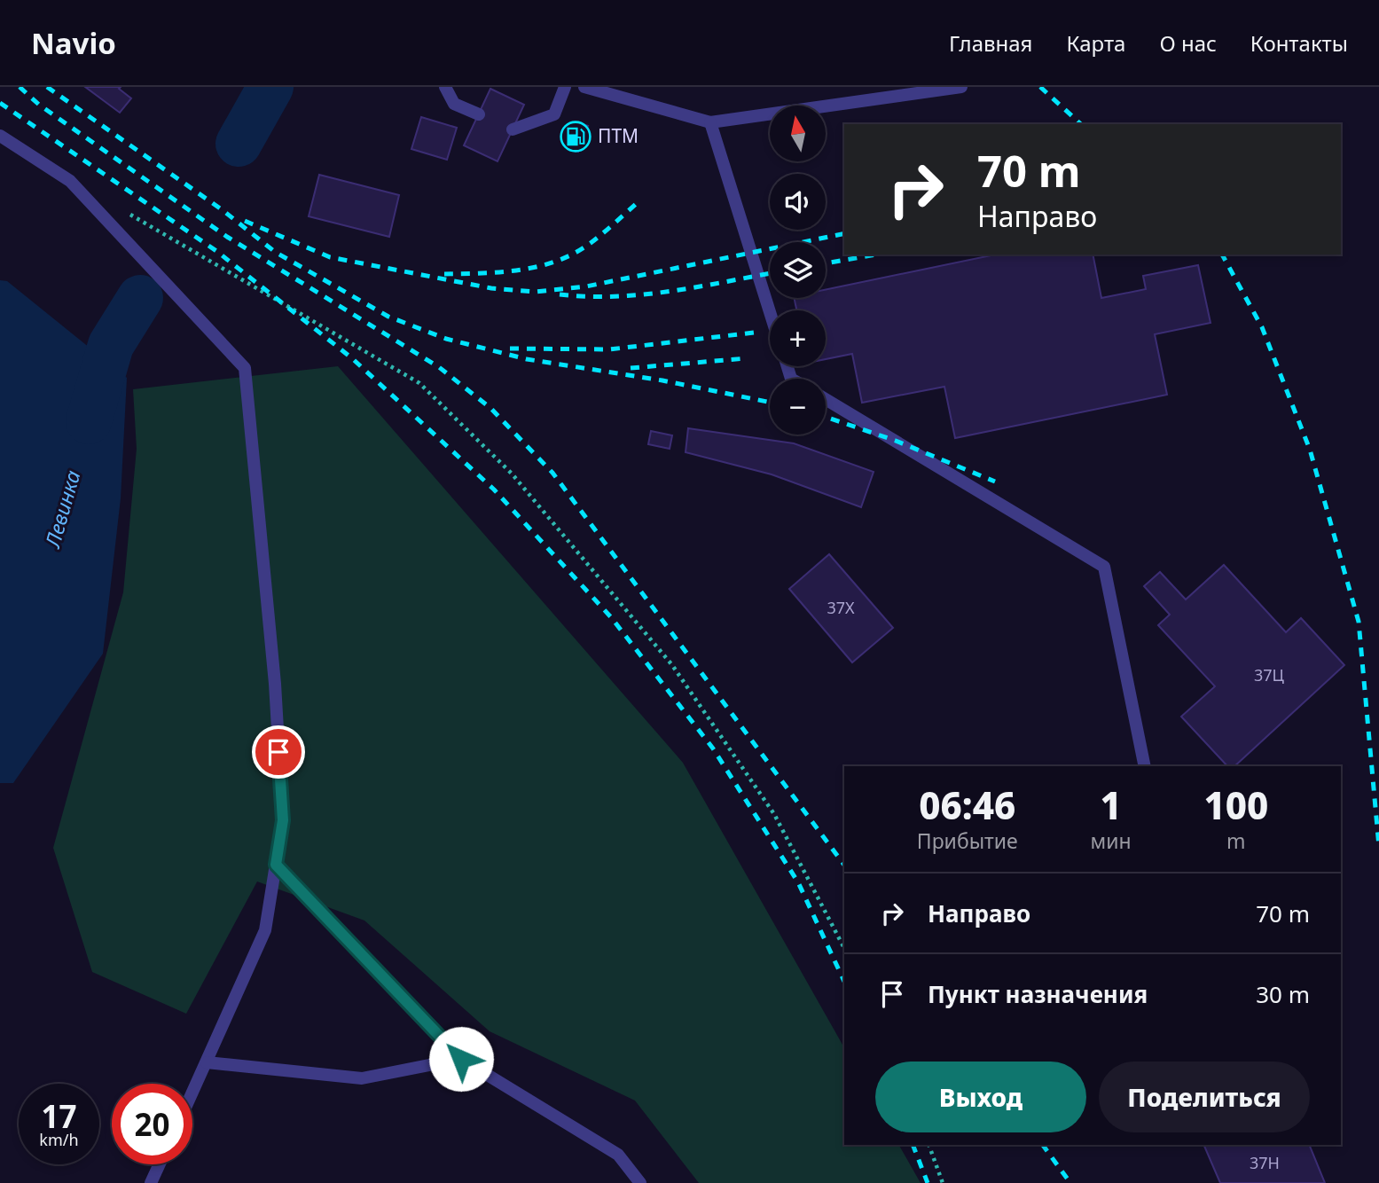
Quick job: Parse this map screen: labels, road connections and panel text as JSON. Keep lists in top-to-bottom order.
{
  "water": ["Левинка"],
  "places": {
    "fuel station": ["ПТМ"]
  },
  "house_numbers": ["37Х", "37Ц", "37Н"],
  "north": "top",
  "page": {
    "header": "Navio",
    "nav": [
      "Главная",
      "Карта",
      "О нас",
      "Контакты"
    ],
    "map_buttons": ["+", "−"],
    "turn": ["70 m", "Направо"],
    "eta": [
      "06:46",
      "Прибытие",
      "1",
      "мин",
      "100",
      "m"
    ],
    "list": [
      {
        "name": "Направо",
        "value": "70 m"
      },
      {
        "name": "Пункт назначения",
        "value": "30 m"
      }
    ],
    "buttons": ["Выход", "Поделиться"],
    "speed": "17 km/h",
    "limit": "20"
  }
}
